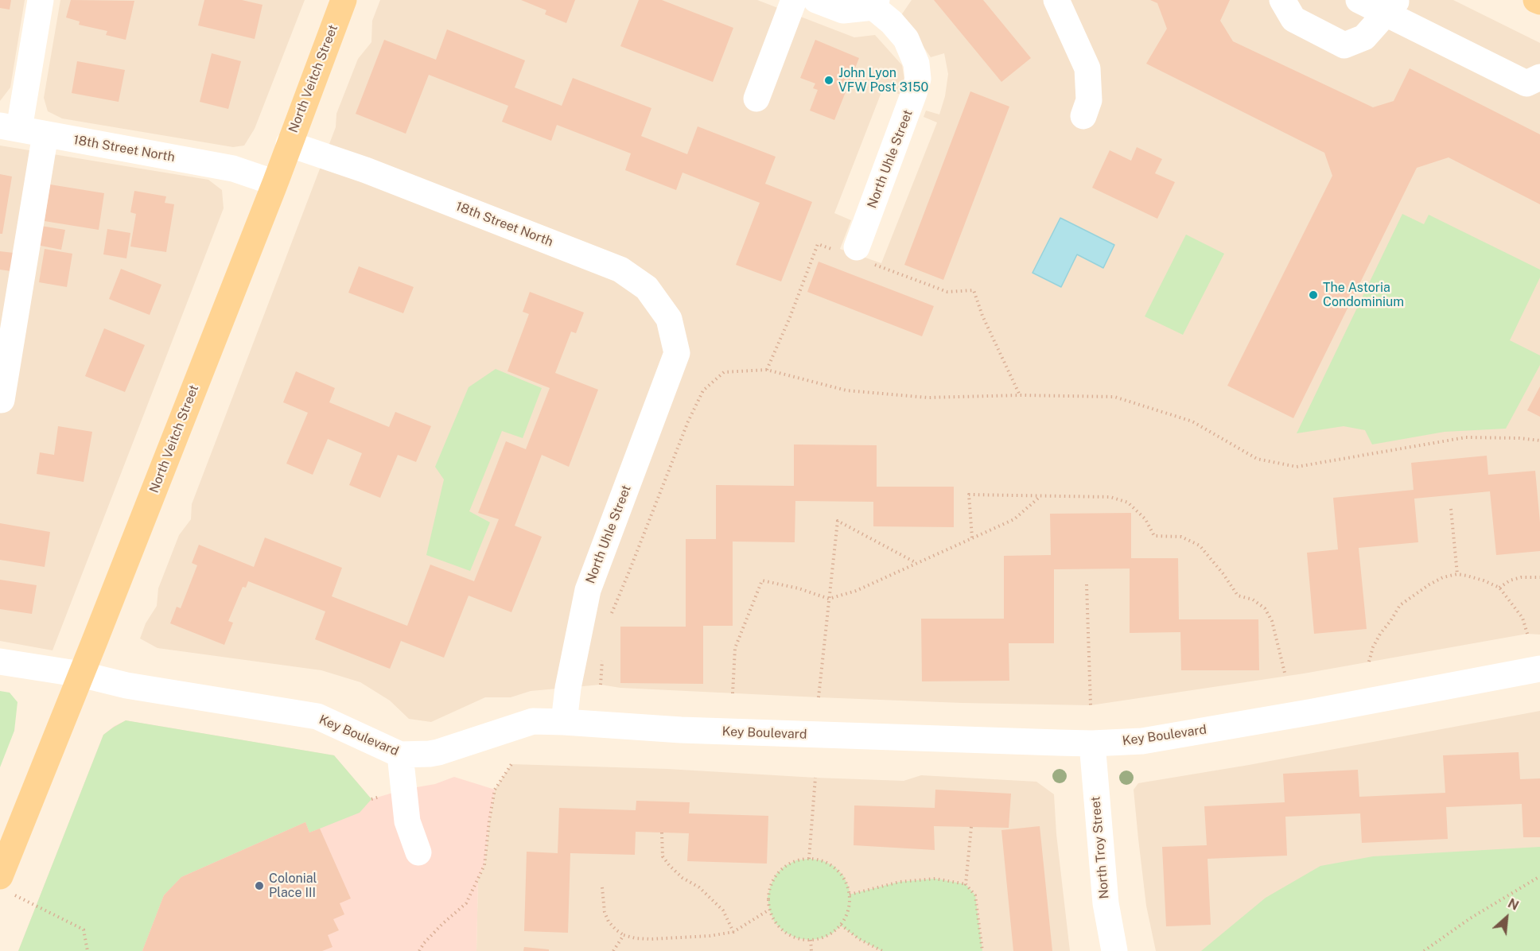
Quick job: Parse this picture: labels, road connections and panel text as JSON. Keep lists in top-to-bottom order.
{
  "streets": {
    "main road": ["North Veitch Street"],
    "street": [
      "18th Street North",
      "North Uhle Street",
      "Key Boulevard",
      "North Troy Street"
    ]
  },
  "crossings": [
    ["North Veitch Street", "18th Street North"],
    ["North Veitch Street", "Key Boulevard"],
    ["18th Street North", "North Uhle Street"],
    ["North Uhle Street", "Key Boulevard"],
    ["Key Boulevard", "North Troy Street"]
  ],
  "places": ["John Lyon VFW Post 3150", "The Astoria Condominium", "Colonial Place III"],
  "north": "top right"
}
